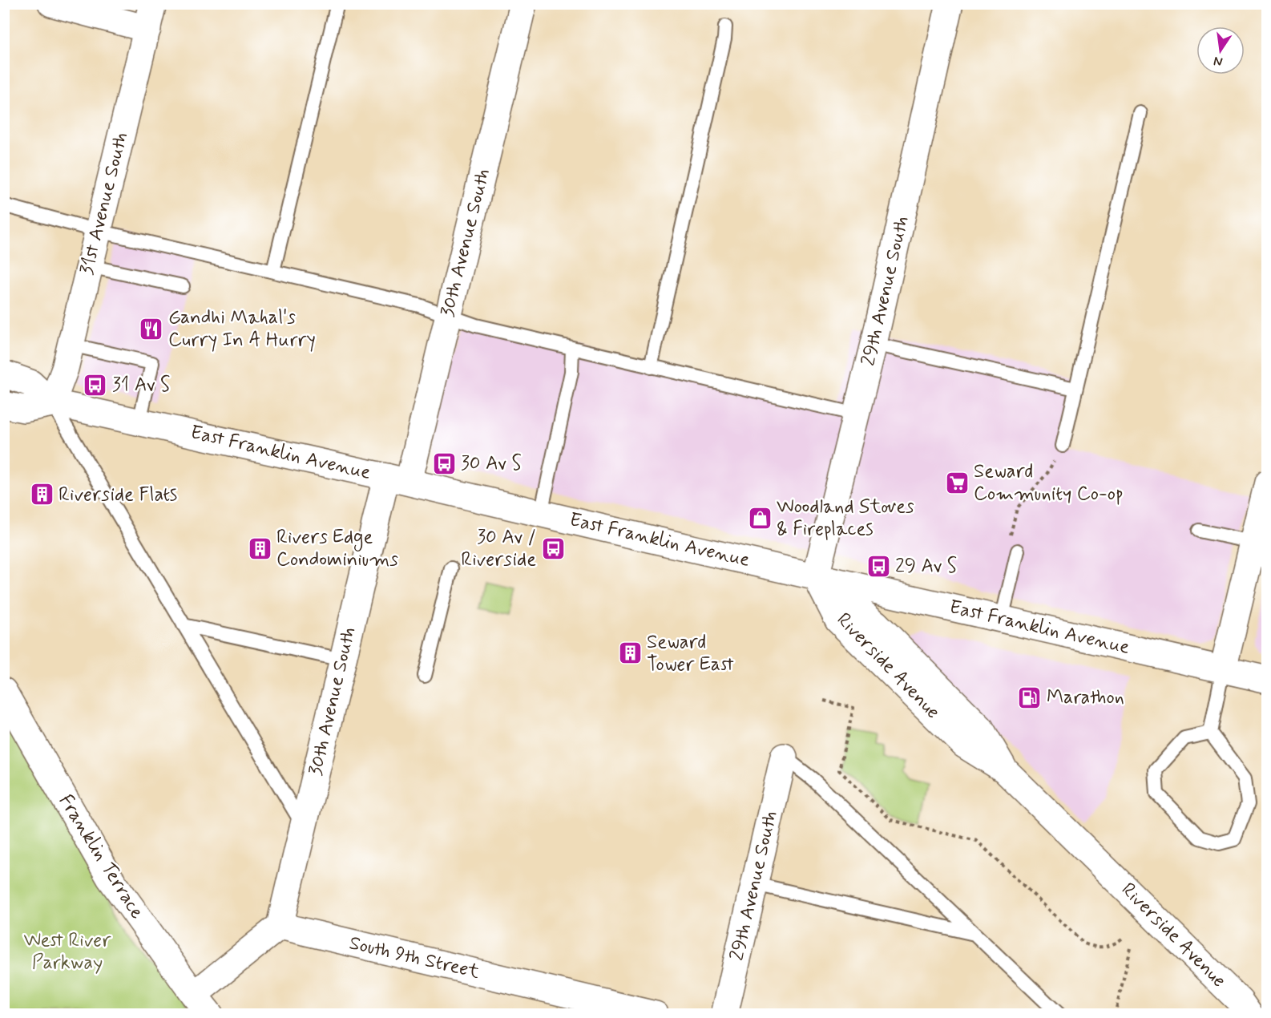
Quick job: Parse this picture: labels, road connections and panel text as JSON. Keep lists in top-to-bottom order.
{
  "streets": {
    "street": [
      "31st Avenue South",
      "30th Avenue South",
      "29th Avenue South",
      "East Franklin Avenue",
      "Riverside Avenue",
      "Franklin Terrace",
      "South 9th Street"
    ]
  },
  "crossings": [
    ["31st Avenue South", "East Franklin Avenue"],
    ["30th Avenue South", "East Franklin Avenue"],
    ["30th Avenue South", "South 9th Street"],
    ["29th Avenue South", "East Franklin Avenue"],
    ["29th Avenue South", "Riverside Avenue"],
    ["East Franklin Avenue", "Riverside Avenue"]
  ],
  "parks": ["West River Parkway"],
  "places": {
    "restaurant": ["Gandhi Mahal's Curry In A Hurry"],
    "bus stop": [
      "31 Av S",
      "30 Av S",
      "30 Av / Riverside",
      "29 Av S"
    ],
    "supermarket": ["Seward Community Co-op"],
    "building": ["Riverside Flats", "Rivers Edge Condominiums", "Seward Tower East"],
    "shop": ["Woodland Stoves & Fireplaces"],
    "fuel station": ["Marathon"]
  },
  "north": "bottom"
}
